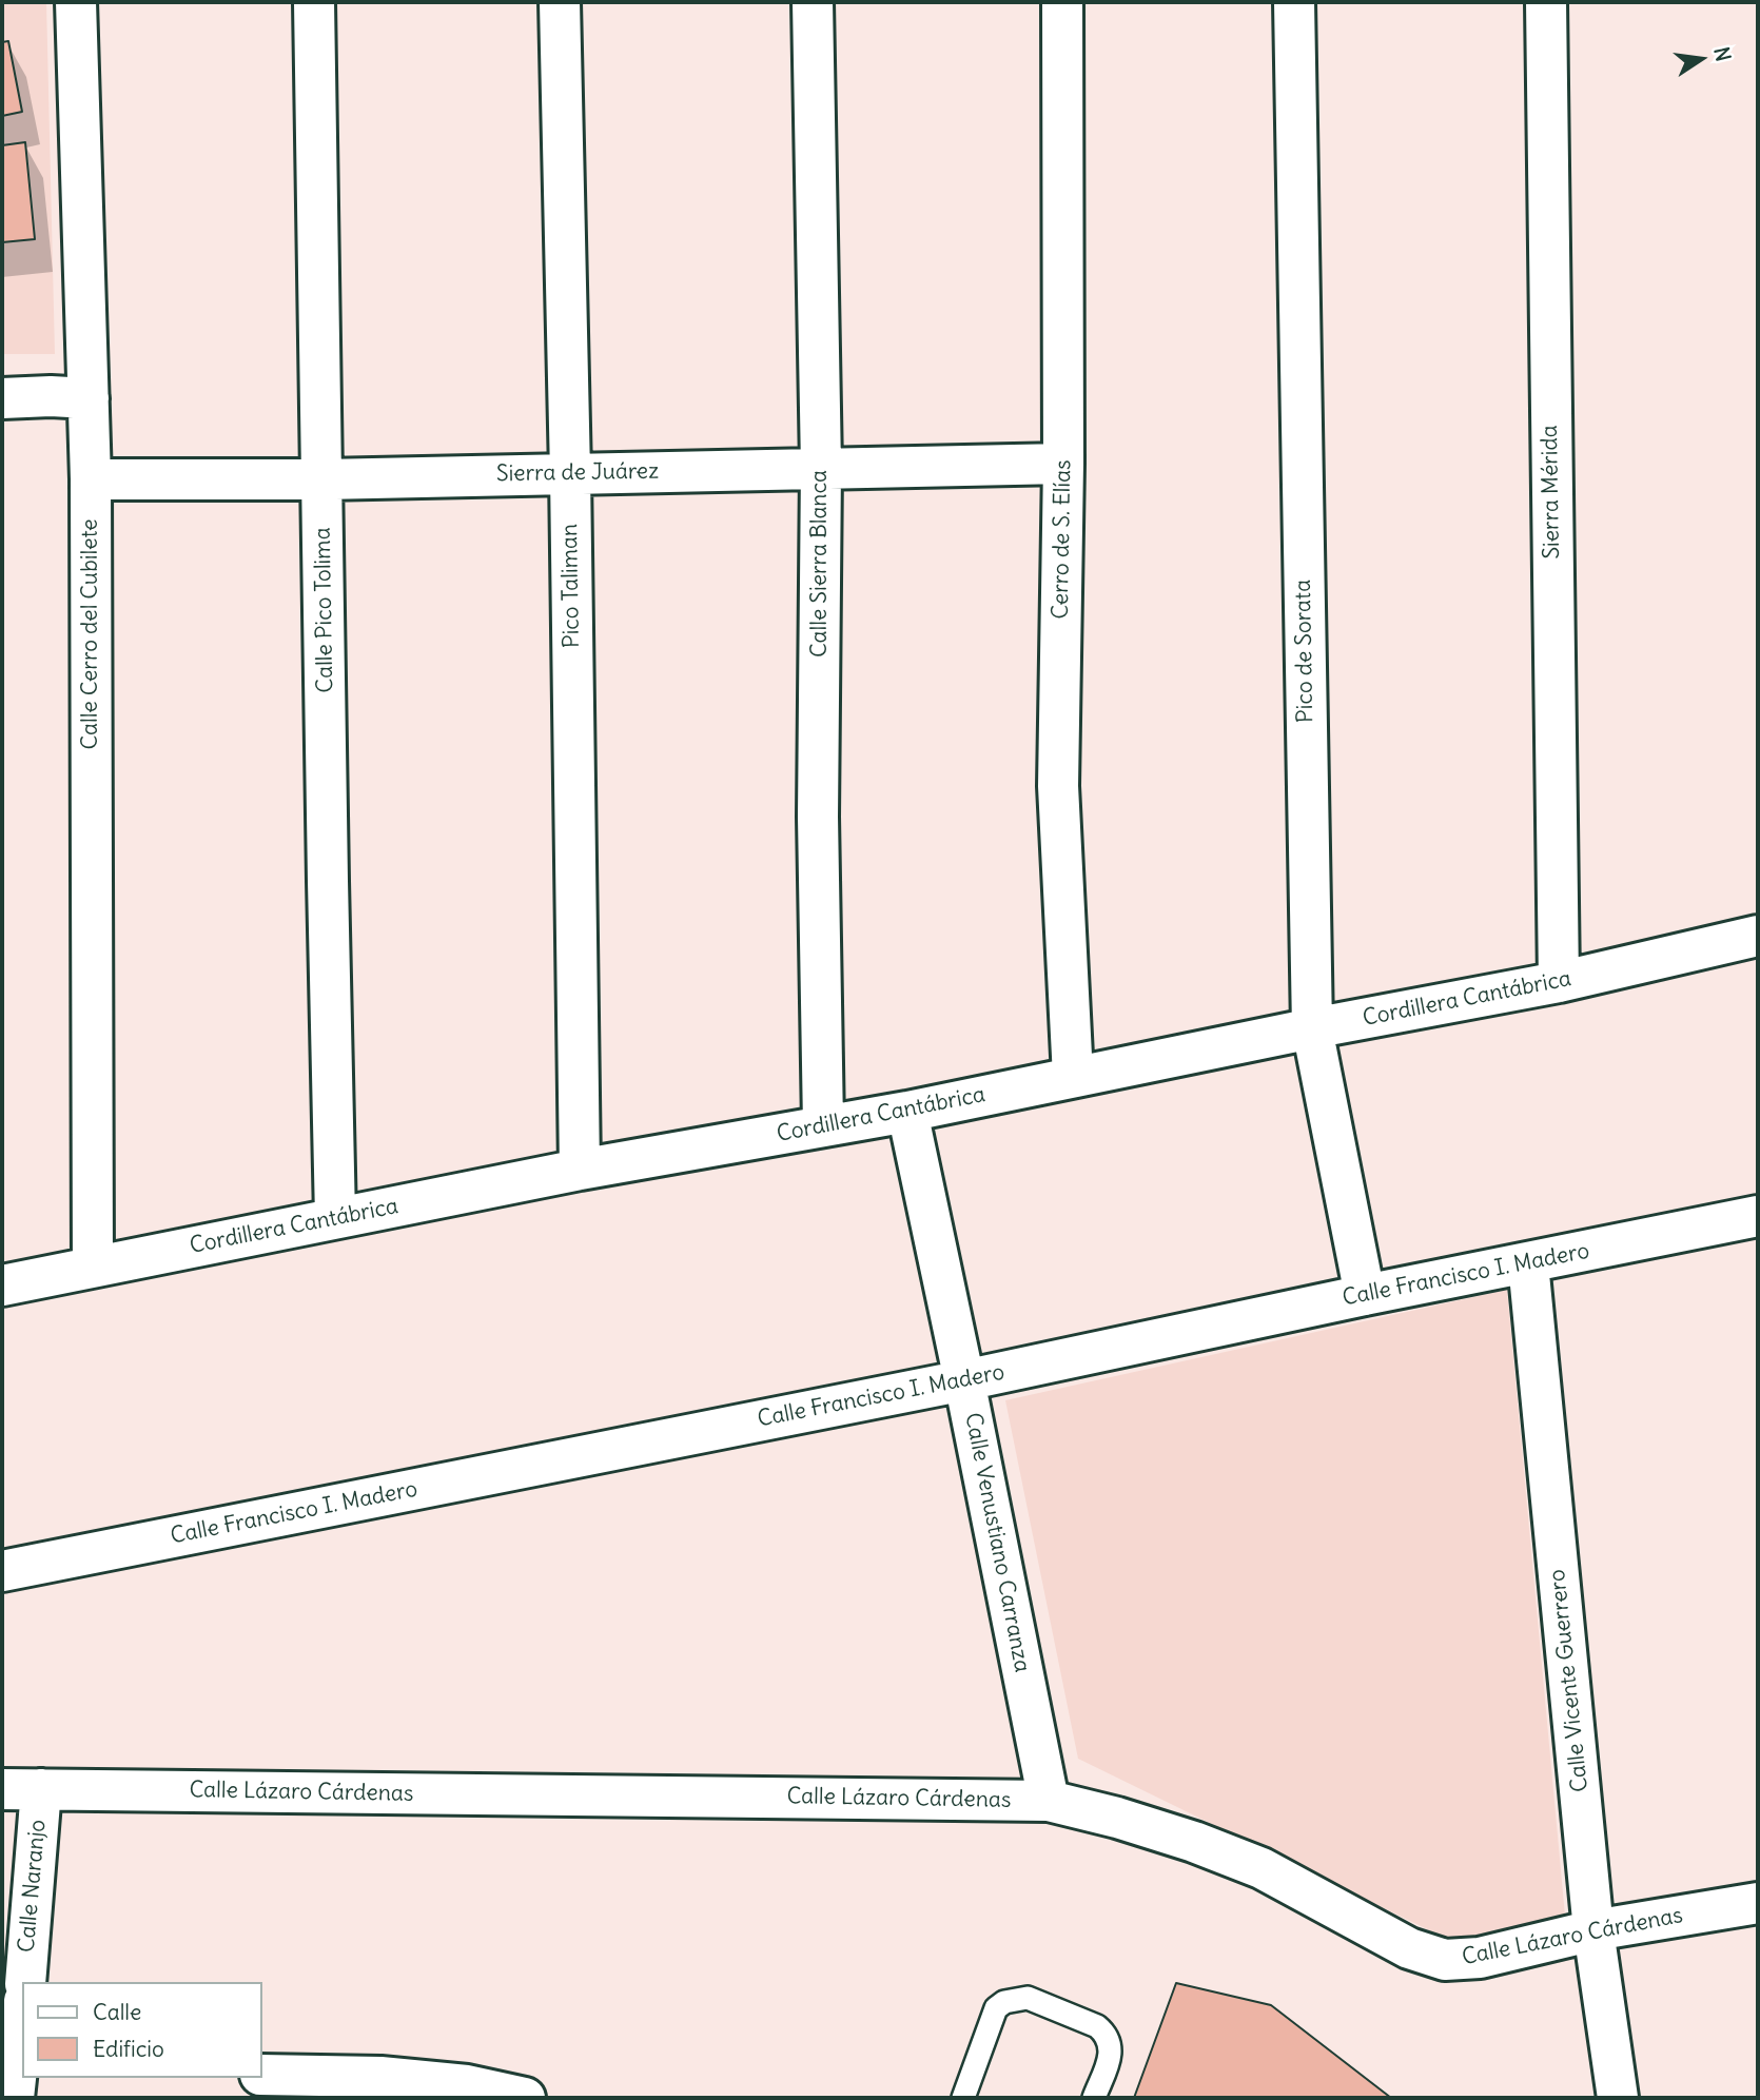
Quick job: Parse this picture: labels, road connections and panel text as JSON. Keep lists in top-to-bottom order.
{
  "streets": {
    "street": [
      "Sierra de Juárez",
      "Sierra Mérida",
      "Cerro de S. Elías",
      "Calle Sierra Blanca",
      "Pico Taliman",
      "Calle Pico Tolima",
      "Calle Cerro del Cubilete",
      "Pico de Sorata",
      "Cordillera Cantábrica",
      "Calle Francisco I. Madero",
      "Calle Venustiano Carranza",
      "Calle Vicente Guerrero",
      "Calle Lázaro Cárdenas",
      "Calle Naranjo"
    ]
  },
  "crossings": [
    ["Sierra de Juárez", "Cerro de S. Elías"],
    ["Sierra de Juárez", "Calle Sierra Blanca"],
    ["Sierra de Juárez", "Pico Taliman"],
    ["Sierra de Juárez", "Calle Pico Tolima"],
    ["Sierra de Juárez", "Calle Cerro del Cubilete"],
    ["Sierra Mérida", "Cordillera Cantábrica"],
    ["Cerro de S. Elías", "Cordillera Cantábrica"],
    ["Calle Sierra Blanca", "Cordillera Cantábrica"],
    ["Pico Taliman", "Cordillera Cantábrica"],
    ["Calle Pico Tolima", "Cordillera Cantábrica"],
    ["Calle Cerro del Cubilete", "Cordillera Cantábrica"],
    ["Pico de Sorata", "Cordillera Cantábrica"],
    ["Pico de Sorata", "Calle Francisco I. Madero"],
    ["Cordillera Cantábrica", "Calle Venustiano Carranza"],
    ["Calle Francisco I. Madero", "Calle Venustiano Carranza"],
    ["Calle Francisco I. Madero", "Calle Vicente Guerrero"],
    ["Calle Venustiano Carranza", "Calle Lázaro Cárdenas"],
    ["Calle Vicente Guerrero", "Calle Lázaro Cárdenas"],
    ["Calle Lázaro Cárdenas", "Calle Naranjo"]
  ],
  "legend": ["Calle", "Edificio"],
  "north": "right"
}
